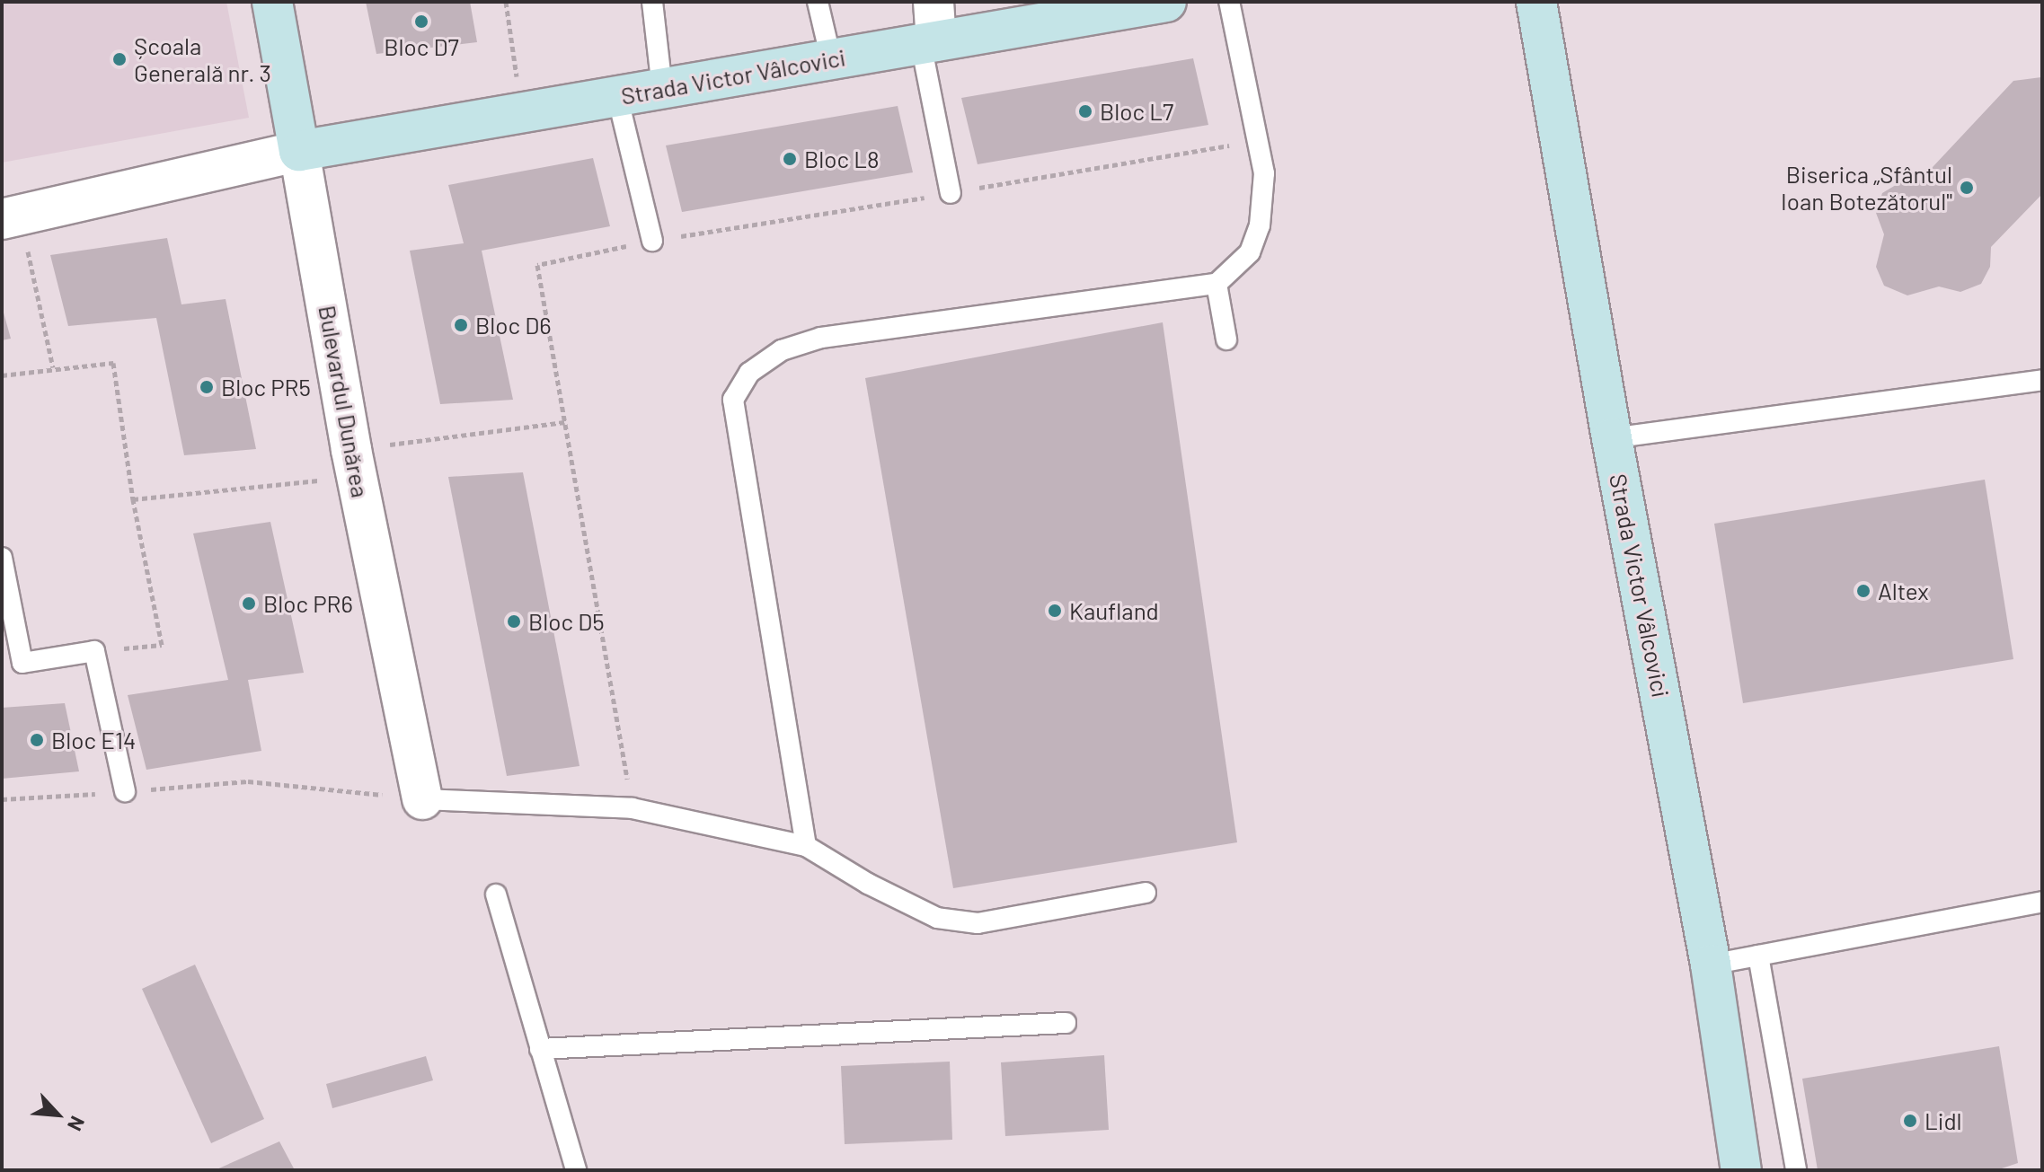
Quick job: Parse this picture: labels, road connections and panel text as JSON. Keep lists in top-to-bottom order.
{
  "streets": {
    "street": ["Strada Victor Vâlcovici", "Bulevardul Dunărea"]
  },
  "crossings": [
    ["Strada Victor Vâlcovici", "Bulevardul Dunărea"]
  ],
  "places": [
    "Bloc D7",
    "Școala Generală nr. 3",
    "Bloc L7",
    "Bloc L8",
    "Biserica „Sfântul Ioan Botezătorul\"",
    "Bloc D6",
    "Bloc PR5",
    "Altex",
    "Bloc PR6",
    "Kaufland",
    "Bloc D5",
    "Bloc E14",
    "Lidl"
  ],
  "north": "bottom right"
}
